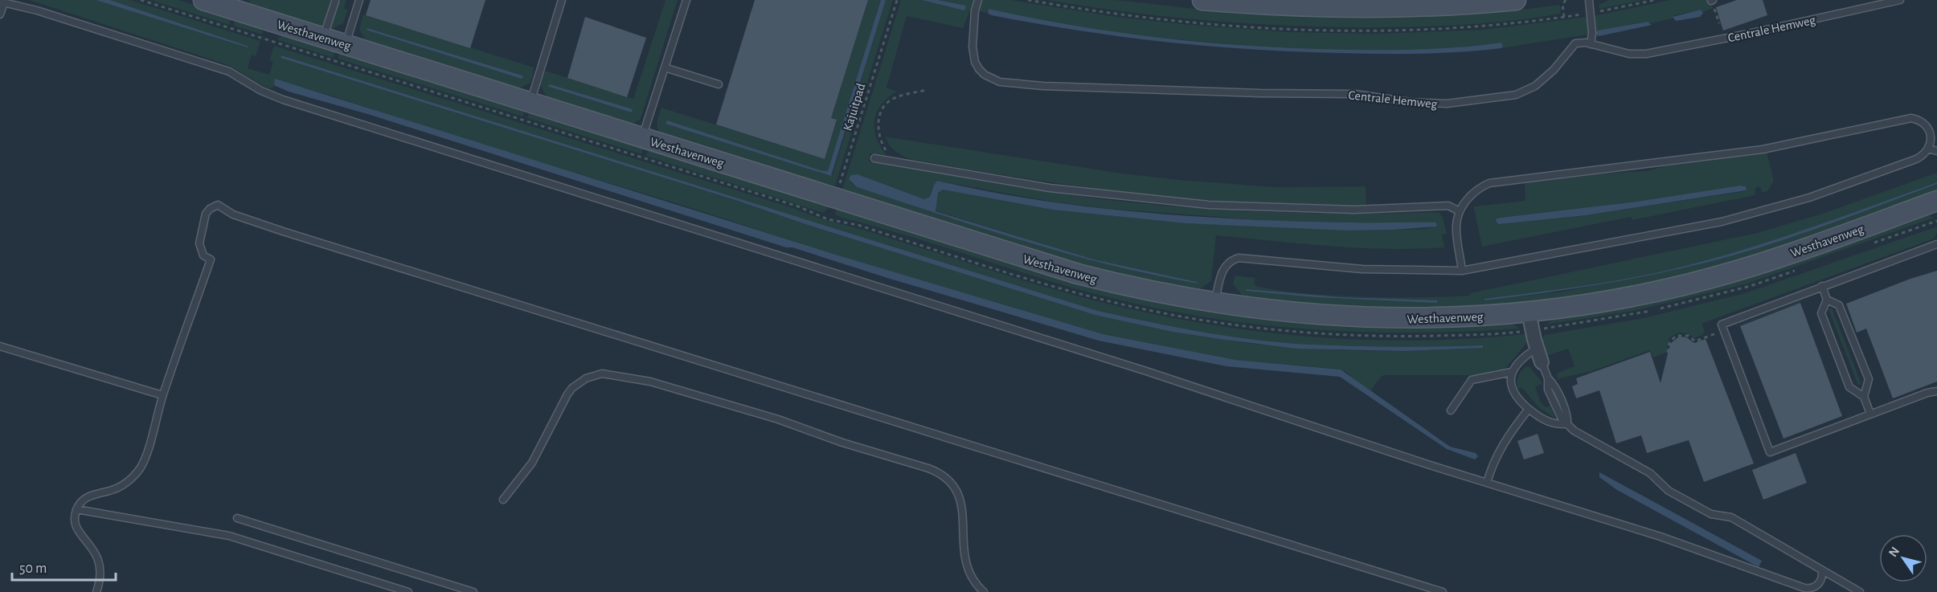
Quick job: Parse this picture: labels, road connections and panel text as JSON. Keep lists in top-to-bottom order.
{
  "streets": {
    "street": ["Westhavenweg"],
    "lane": ["Centrale Hemweg"],
    "path": ["Kajuitpad"]
  },
  "crossings": [
    ["Westhavenweg", "Kajuitpad"]
  ],
  "scale_bar": "50 m",
  "north": "top left"
}
